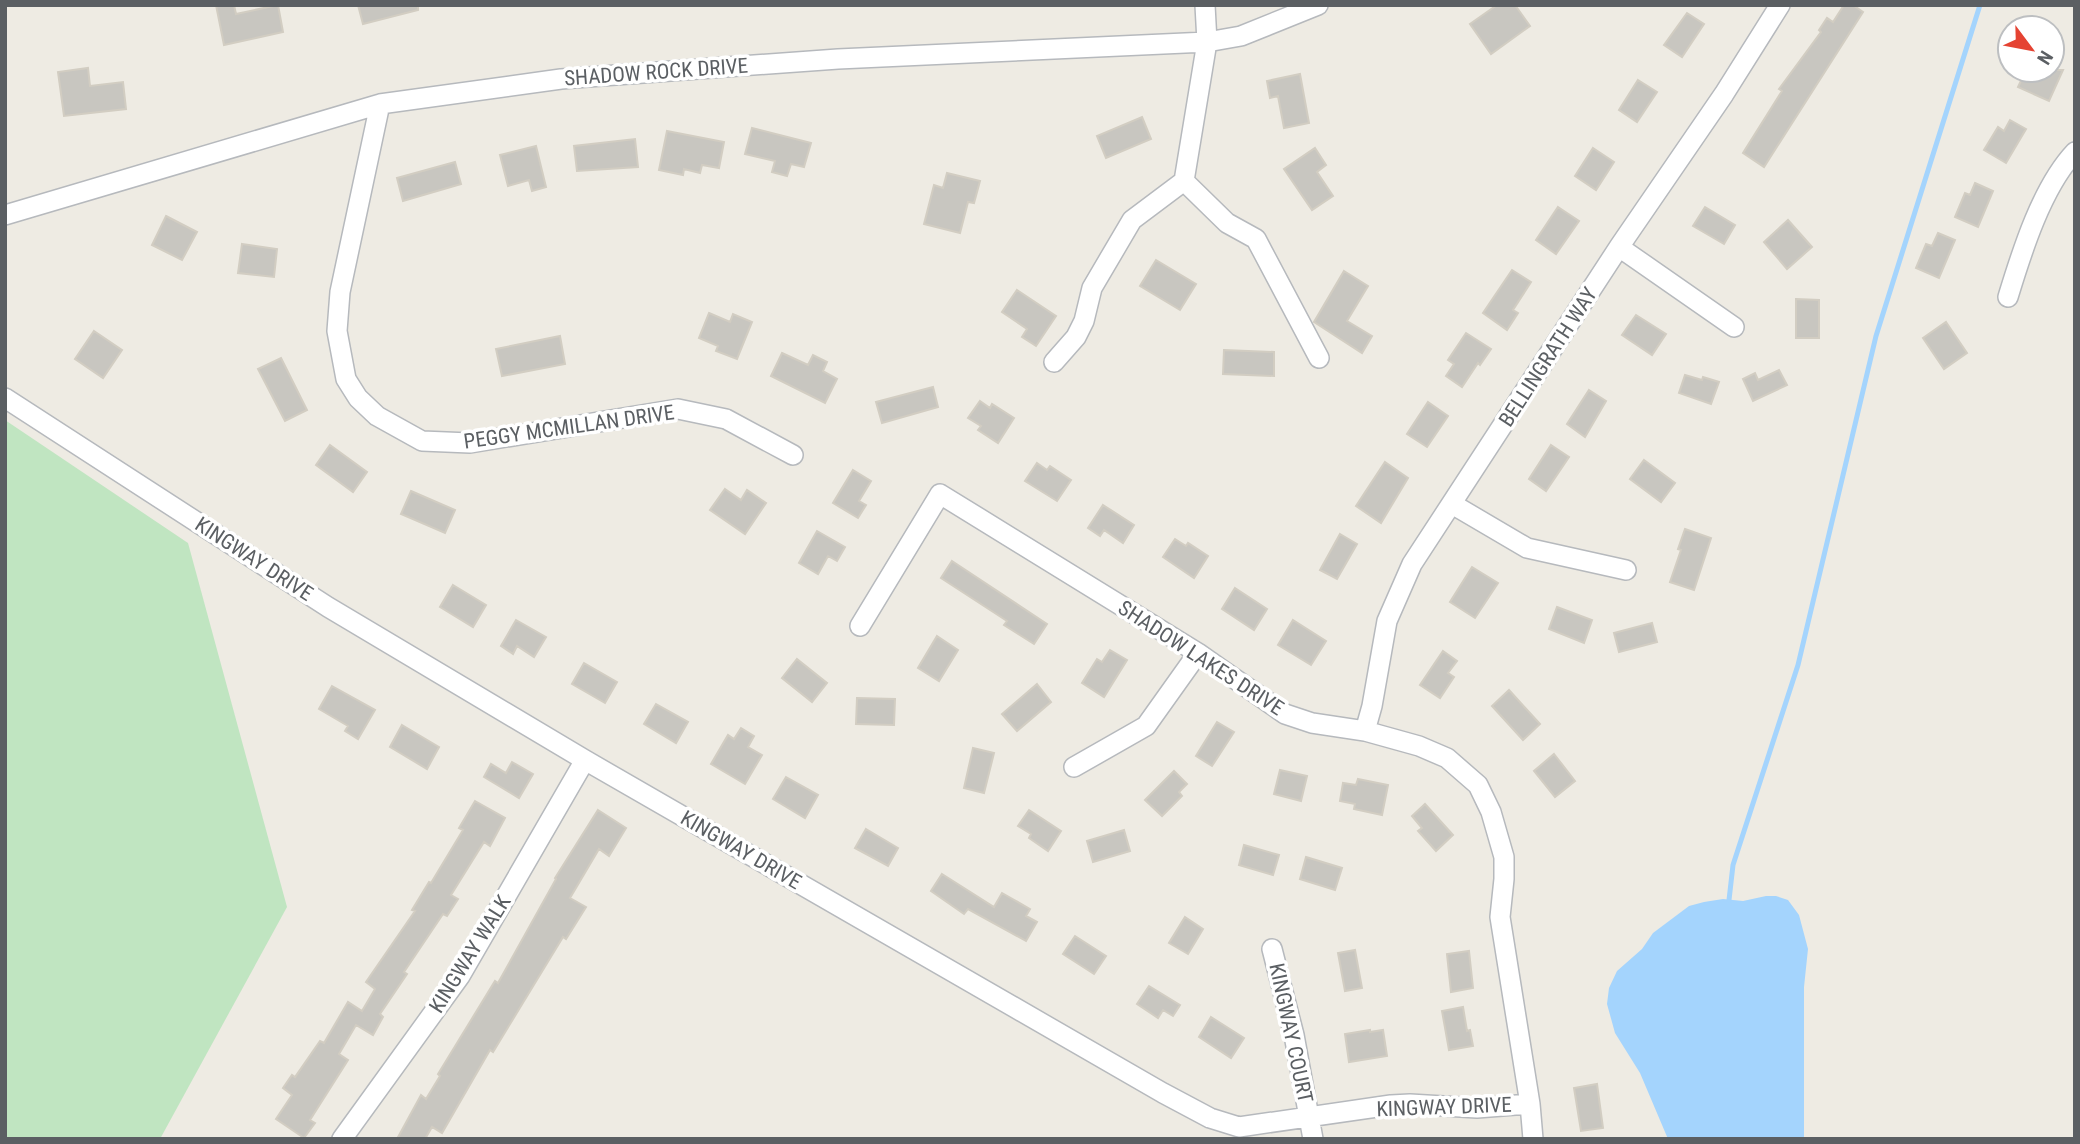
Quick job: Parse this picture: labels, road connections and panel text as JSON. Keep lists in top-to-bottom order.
{
  "streets": {
    "street": [
      "SHADOW ROCK DRIVE",
      "BELLINGRATH WAY",
      "PEGGY MCMILLAN DRIVE",
      "KINGWAY DRIVE",
      "SHADOW LAKES DRIVE",
      "KINGWAY WALK",
      "KINGWAY COURT"
    ]
  },
  "crossings": [
    ["SHADOW ROCK DRIVE", "PEGGY MCMILLAN DRIVE"],
    ["BELLINGRATH WAY", "SHADOW LAKES DRIVE"],
    ["KINGWAY DRIVE", "SHADOW LAKES DRIVE"],
    ["KINGWAY DRIVE", "KINGWAY WALK"],
    ["KINGWAY DRIVE", "KINGWAY COURT"]
  ],
  "north": "bottom right"
}
